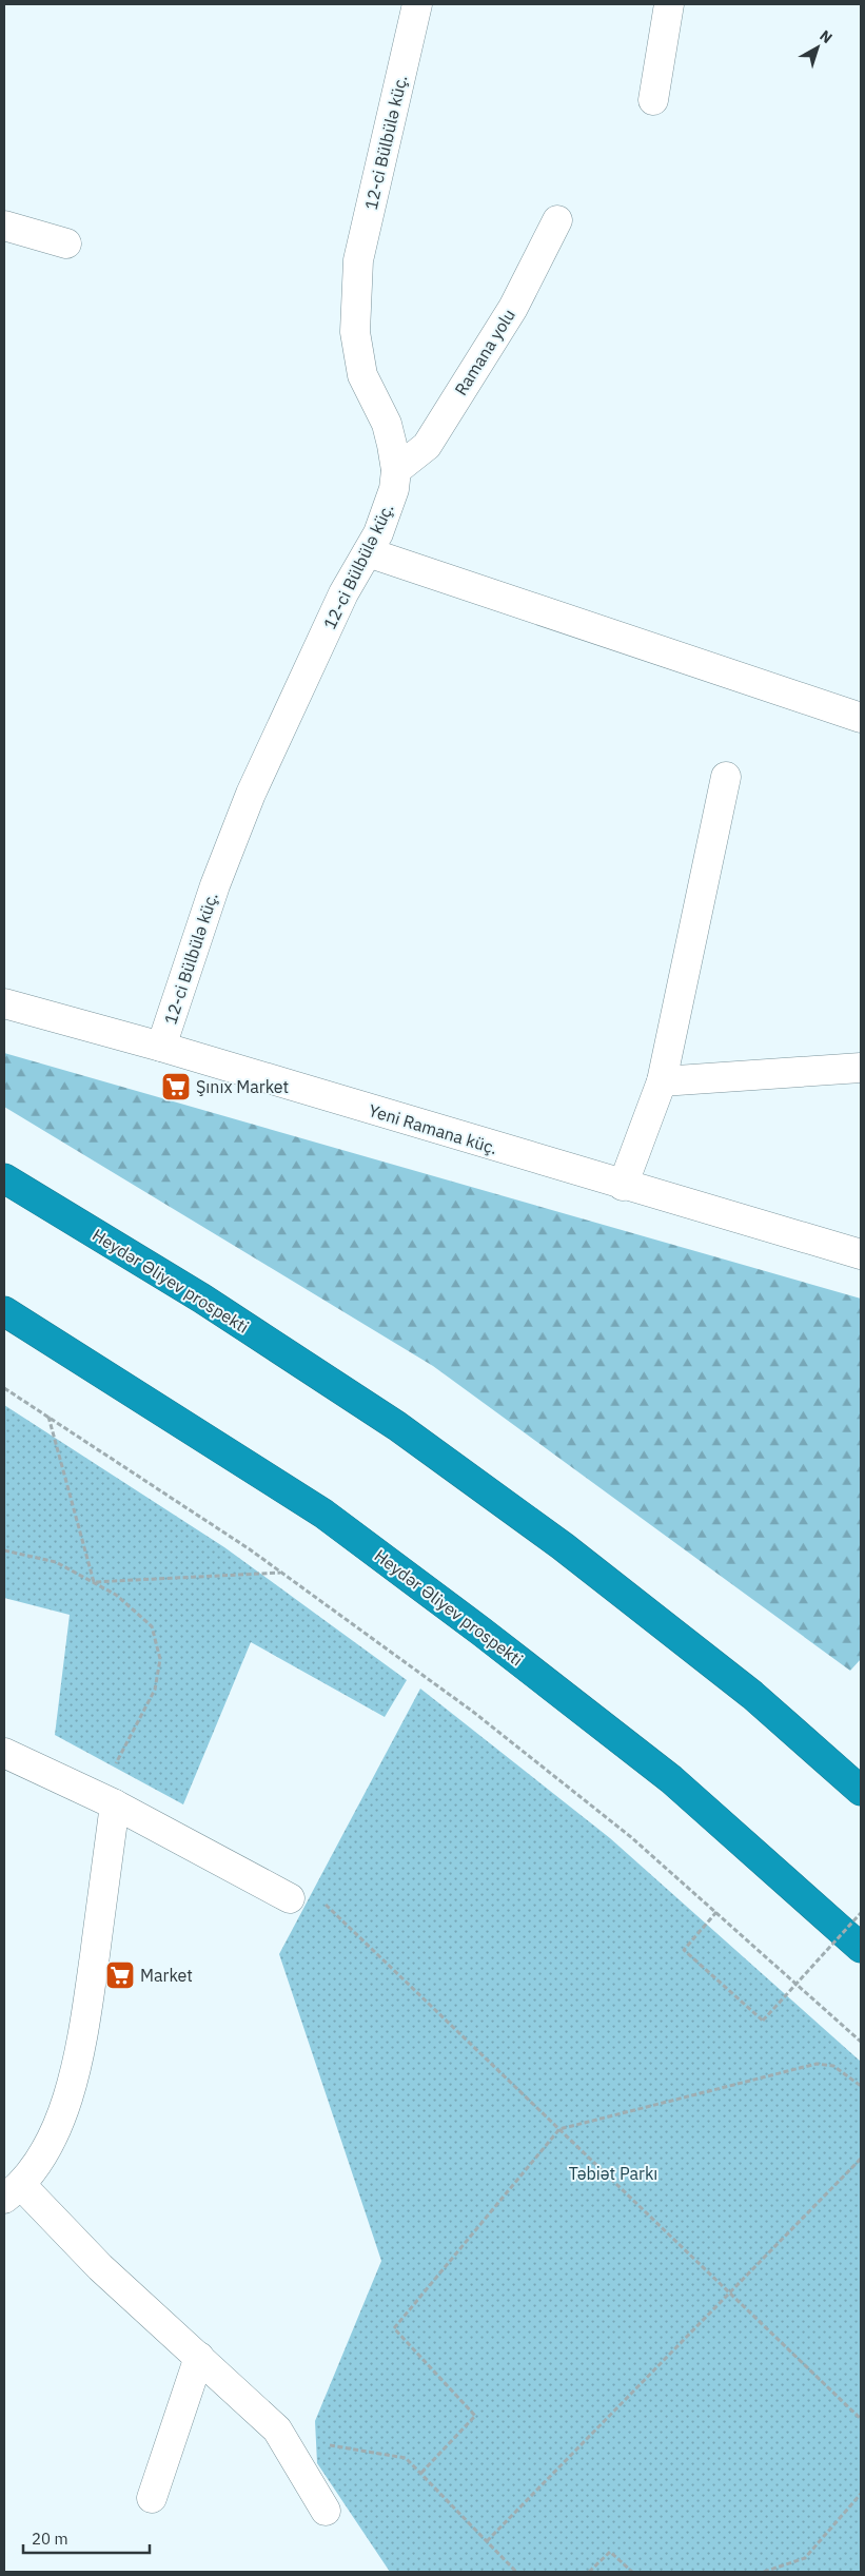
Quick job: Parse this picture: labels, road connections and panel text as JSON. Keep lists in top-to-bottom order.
{
  "streets": {
    "highway": ["Heydər Əliyev prospekti"],
    "street": ["12-ci Bülbülə küç.", "Ramana yolu", "Yeni Ramana küç."]
  },
  "crossings": [
    ["12-ci Bülbülə küç.", "Ramana yolu"],
    ["12-ci Bülbülə küç.", "Yeni Ramana küç."]
  ],
  "parks": ["Təbiət Parkı"],
  "places": {
    "supermarket": ["Şınıx Market", "Market"]
  },
  "scale_bar": "20 m",
  "north": "top right"
}
